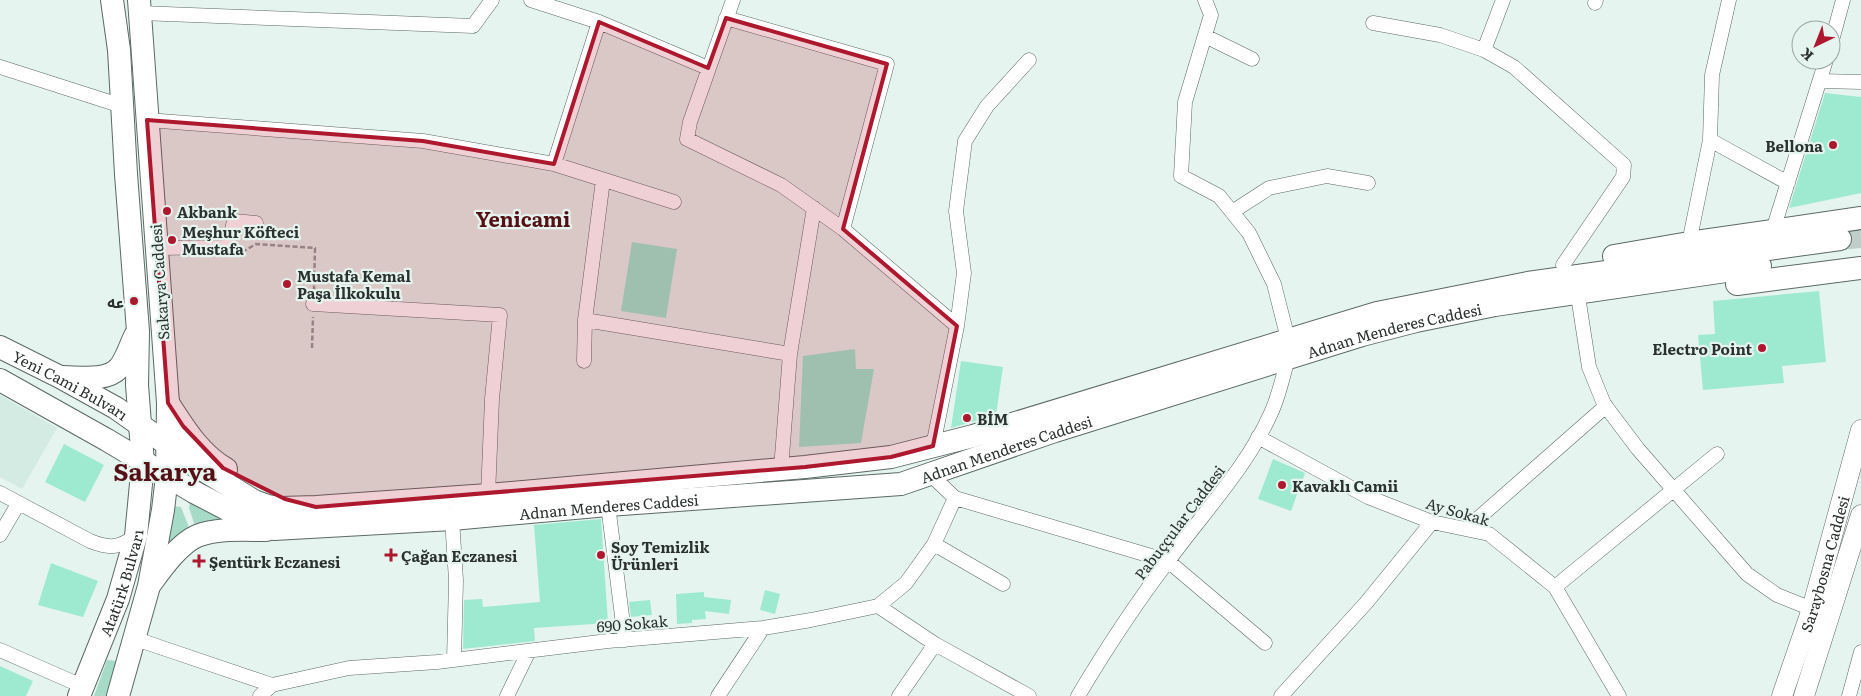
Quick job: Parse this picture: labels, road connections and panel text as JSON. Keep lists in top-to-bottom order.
{
  "streets": {
    "main road": [
      "Sakarya Caddesi",
      "Adnan Menderes Caddesi",
      "Yeni Cami Bulvarı",
      "Saraybosna Caddesi",
      "Atatürk Bulvarı"
    ],
    "street": ["Ay Sokak", "Pabuççular Caddesi", "690 Sokak"]
  },
  "crossings": [
    ["Sakarya Caddesi", "Adnan Menderes Caddesi"],
    ["Sakarya Caddesi", "Yeni Cami Bulvarı"],
    ["Sakarya Caddesi", "Atatürk Bulvarı"],
    ["Adnan Menderes Caddesi", "Yeni Cami Bulvarı"],
    ["Adnan Menderes Caddesi", "Pabuççular Caddesi"],
    ["Adnan Menderes Caddesi", "Atatürk Bulvarı"],
    ["Yeni Cami Bulvarı", "Atatürk Bulvarı"],
    ["Ay Sokak", "Pabuççular Caddesi"]
  ],
  "districts": ["Yenicami", "Sakarya"],
  "places": {
    "other": [
      "Bellona",
      "Akbank",
      "Meşhur Köfteci Mustafa",
      "Mustafa Kemal Paşa İlkokulu",
      "عه",
      "Electro Point",
      "BİM",
      "Kavaklı Camii",
      "Soy Temizlik Ürünleri"
    ],
    "health": ["Çağan Eczanesi", "Şentürk Eczanesi"]
  },
  "north": "bottom left"
}
